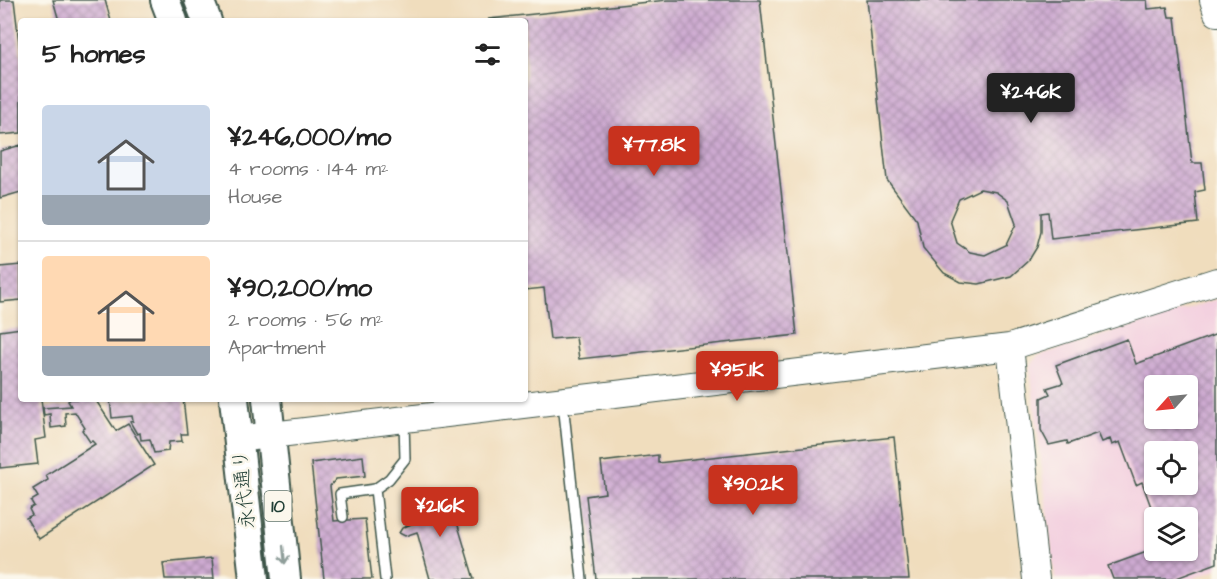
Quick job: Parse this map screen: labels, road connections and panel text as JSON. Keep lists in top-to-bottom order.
{
  "streets": {
    "main road": ["永代通り", "10"]
  },
  "north": "bottom left",
  "page": {
    "heading": "5 homes",
    "price": [
      "¥246K",
      "¥77.8K",
      "¥95.1K",
      "¥90.2K",
      "¥216K"
    ],
    "list": [
      {
        "name": "¥246,000/mo",
        "note": "4 rooms · 144 m² · House"
      },
      {
        "name": "¥90,200/mo",
        "note": "2 rooms · 56 m² · Apartment"
      }
    ]
  }
}
